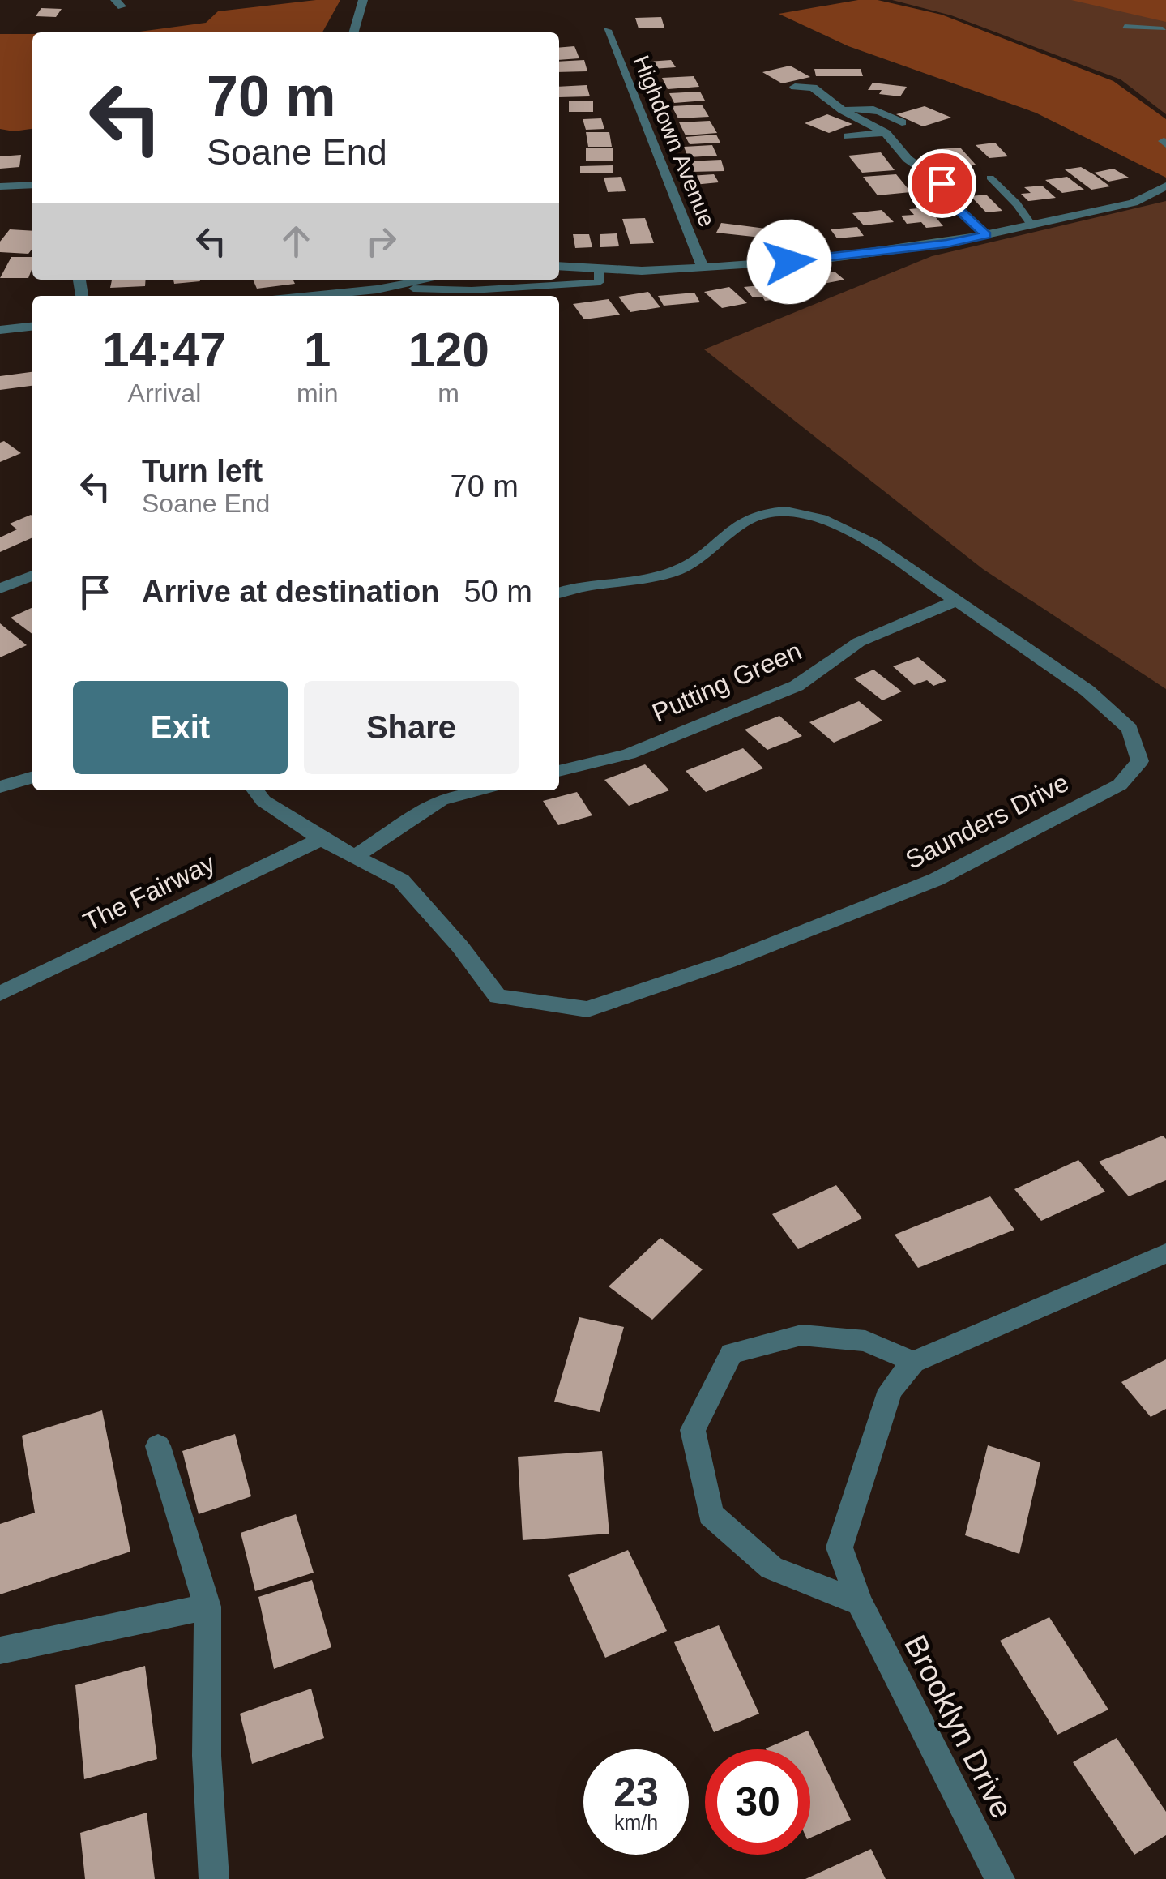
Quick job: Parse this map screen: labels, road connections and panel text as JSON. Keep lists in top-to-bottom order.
{
  "streets": {
    "street": [
      "Highdown Avenue",
      "Putting Green",
      "Saunders Drive",
      "The Fairway",
      "Brooklyn Drive"
    ]
  },
  "crossings": [
    ["Putting Green", "Saunders Drive"],
    ["Saunders Drive", "The Fairway"]
  ],
  "page": {
    "turn": ["70 m", "Soane End"],
    "eta": [
      "14:47",
      "Arrival",
      "1",
      "min",
      "120",
      "m"
    ],
    "list": [
      {
        "name": "Turn left",
        "note": "Soane End",
        "value": "70 m"
      },
      {
        "name": "Arrive at destination",
        "value": "50 m"
      }
    ],
    "buttons": ["Exit", "Share"],
    "speed": "23 km/h",
    "limit": "30"
  }
}
